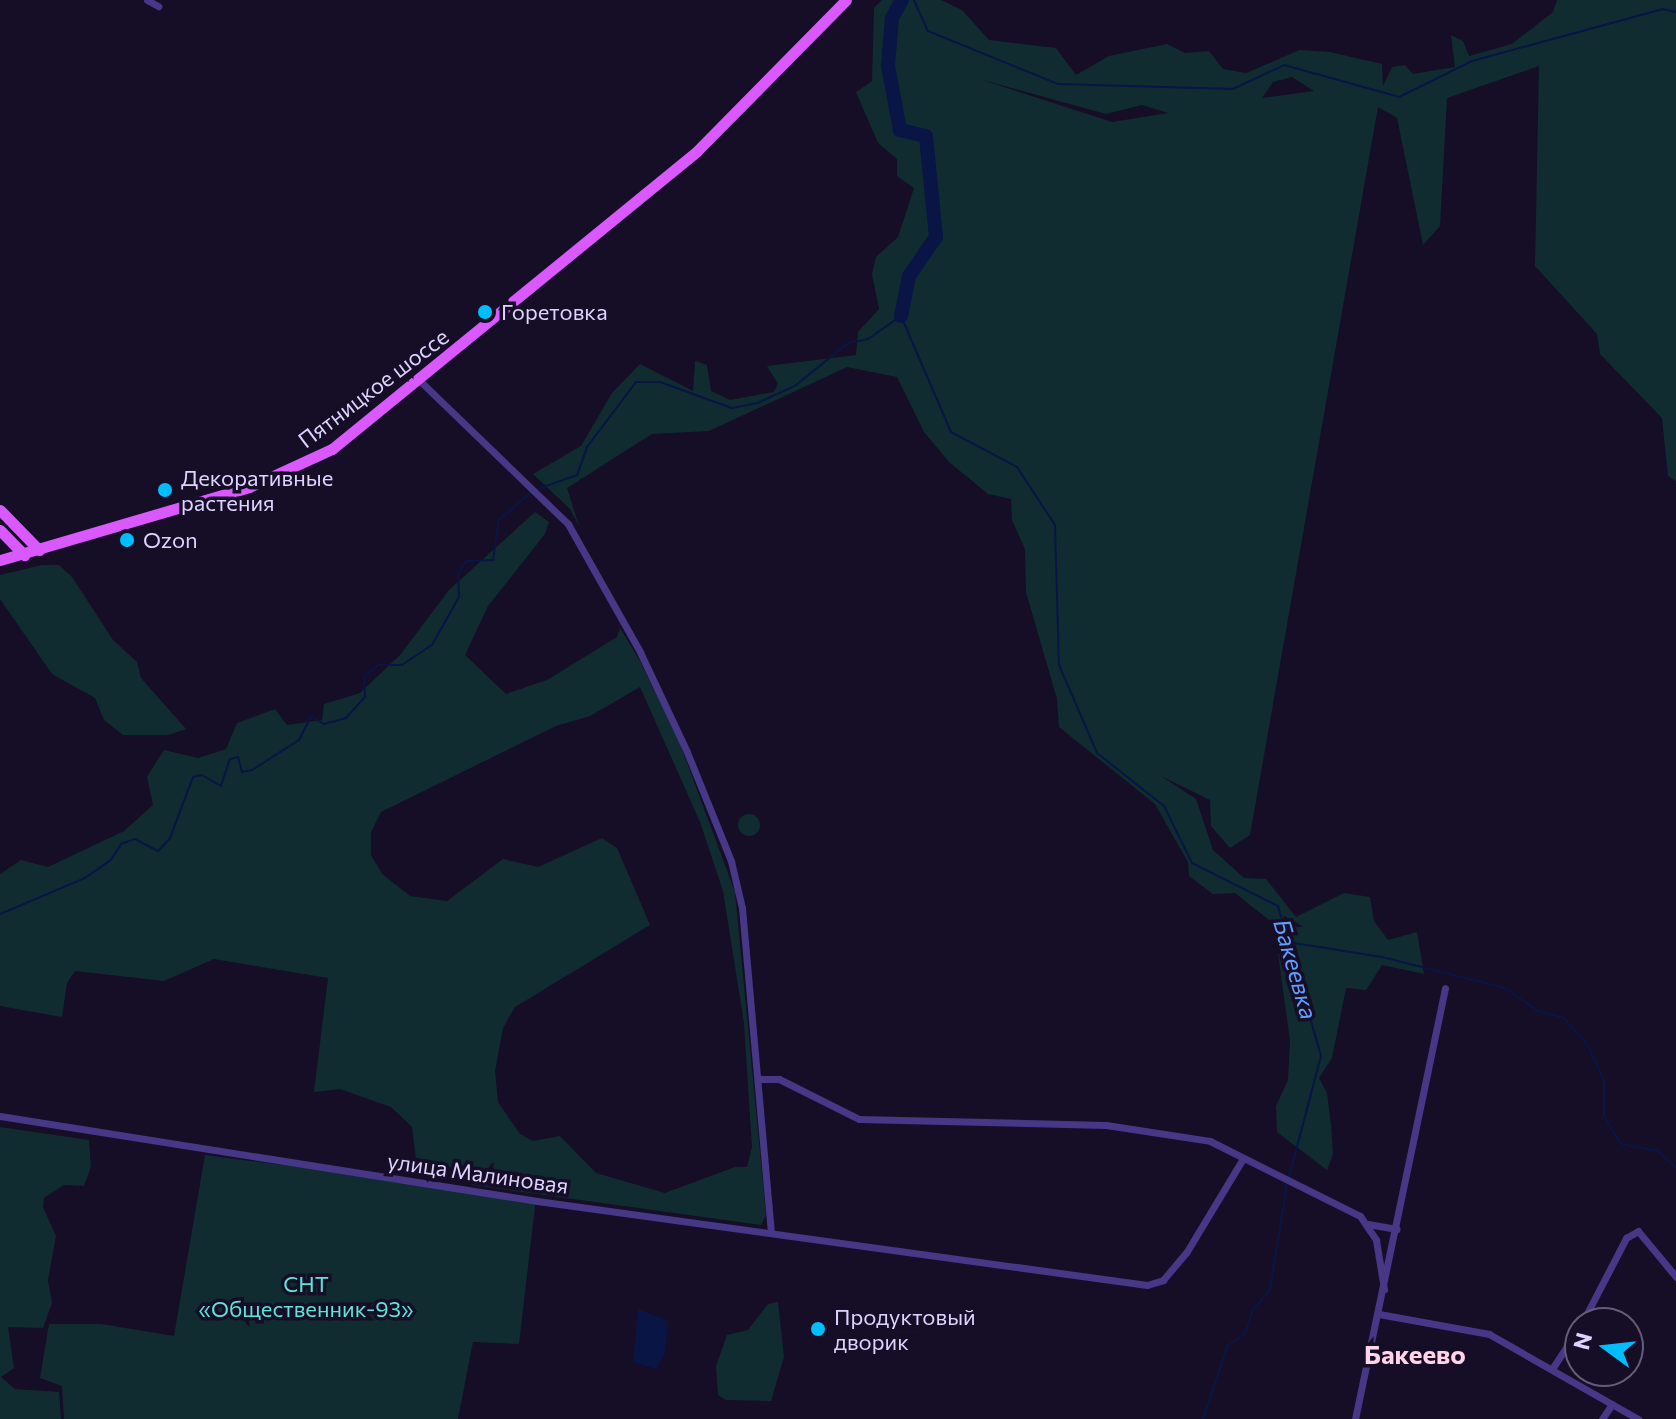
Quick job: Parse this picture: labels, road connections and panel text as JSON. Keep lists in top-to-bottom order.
{
  "streets": {
    "main road": ["Пятницкое шоссе"],
    "street": ["улица Малиновая"]
  },
  "districts": ["Бакеево"],
  "water": ["Бакеевка"],
  "parks": ["СНТ «Общественник-93»"],
  "places": [
    "Горетовка",
    "Декоративные растения",
    "Ozon",
    "Продуктовый дворик"
  ],
  "north": "left"
}
